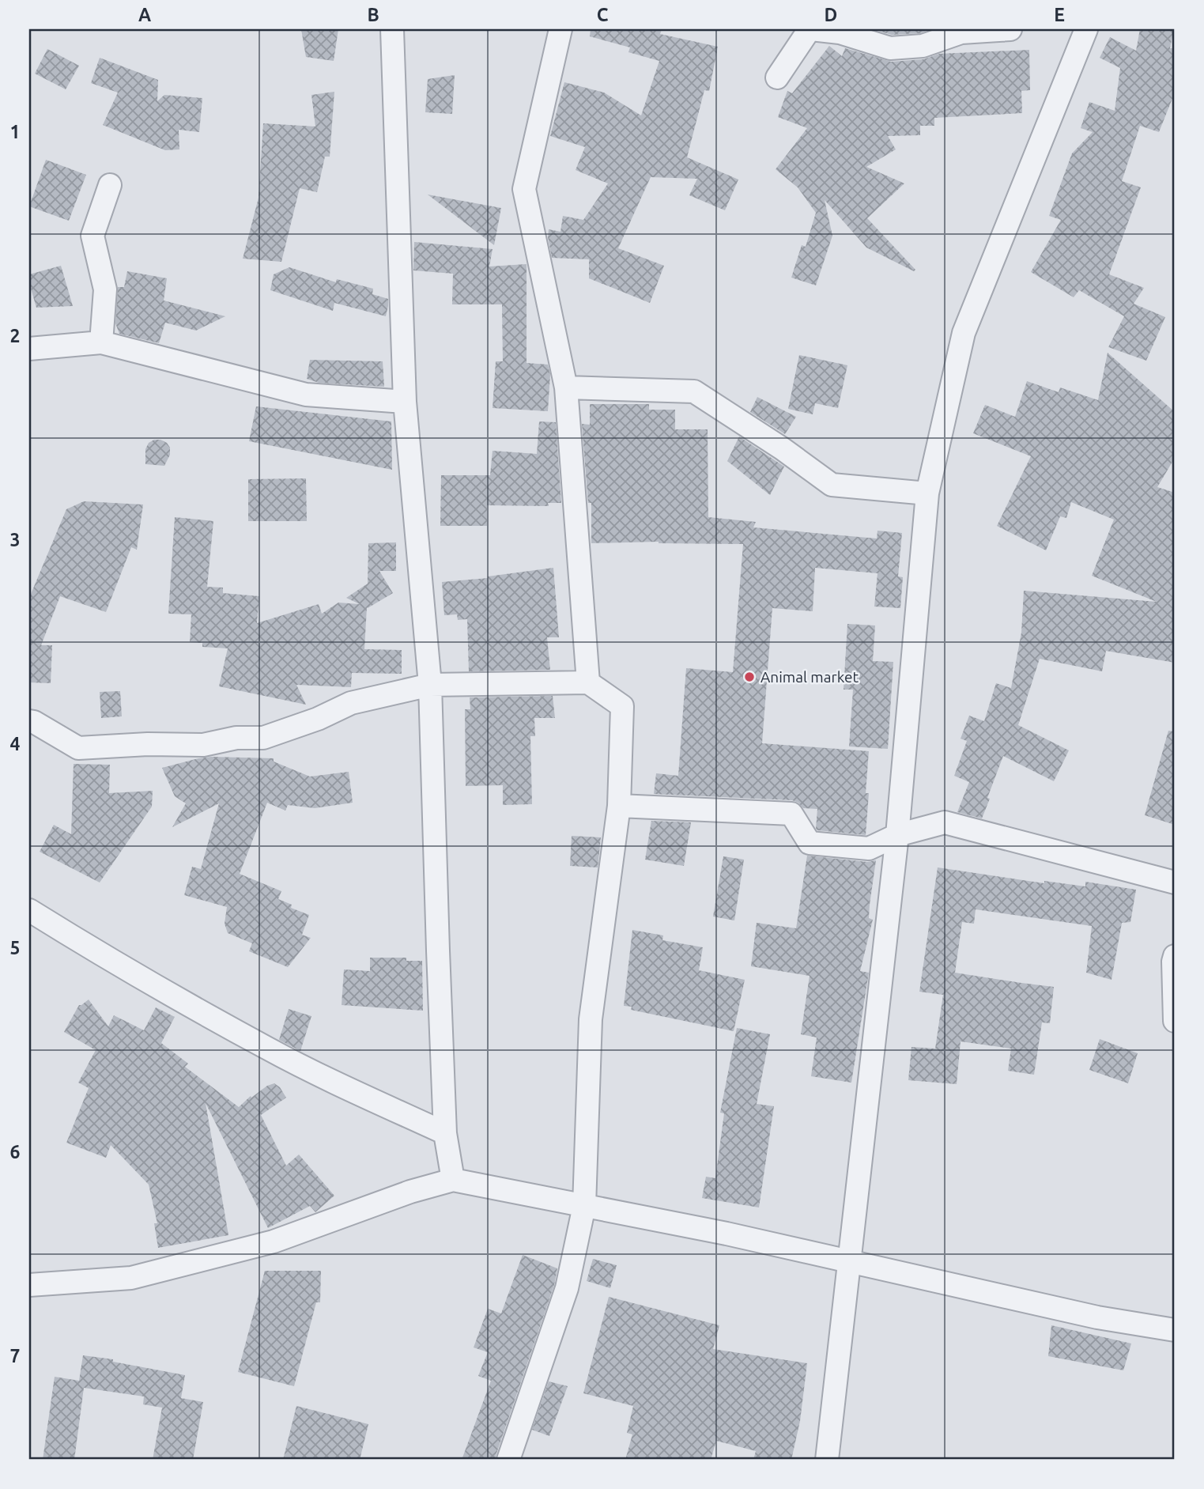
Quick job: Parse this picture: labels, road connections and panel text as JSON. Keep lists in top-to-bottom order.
{
  "places": ["Animal market"],
  "grid": {
    "columns": [
      "A",
      "B",
      "C",
      "D",
      "E"
    ],
    "rows": [
      "1",
      "2",
      "3",
      "4",
      "5",
      "6",
      "7"
    ]
  }
}
